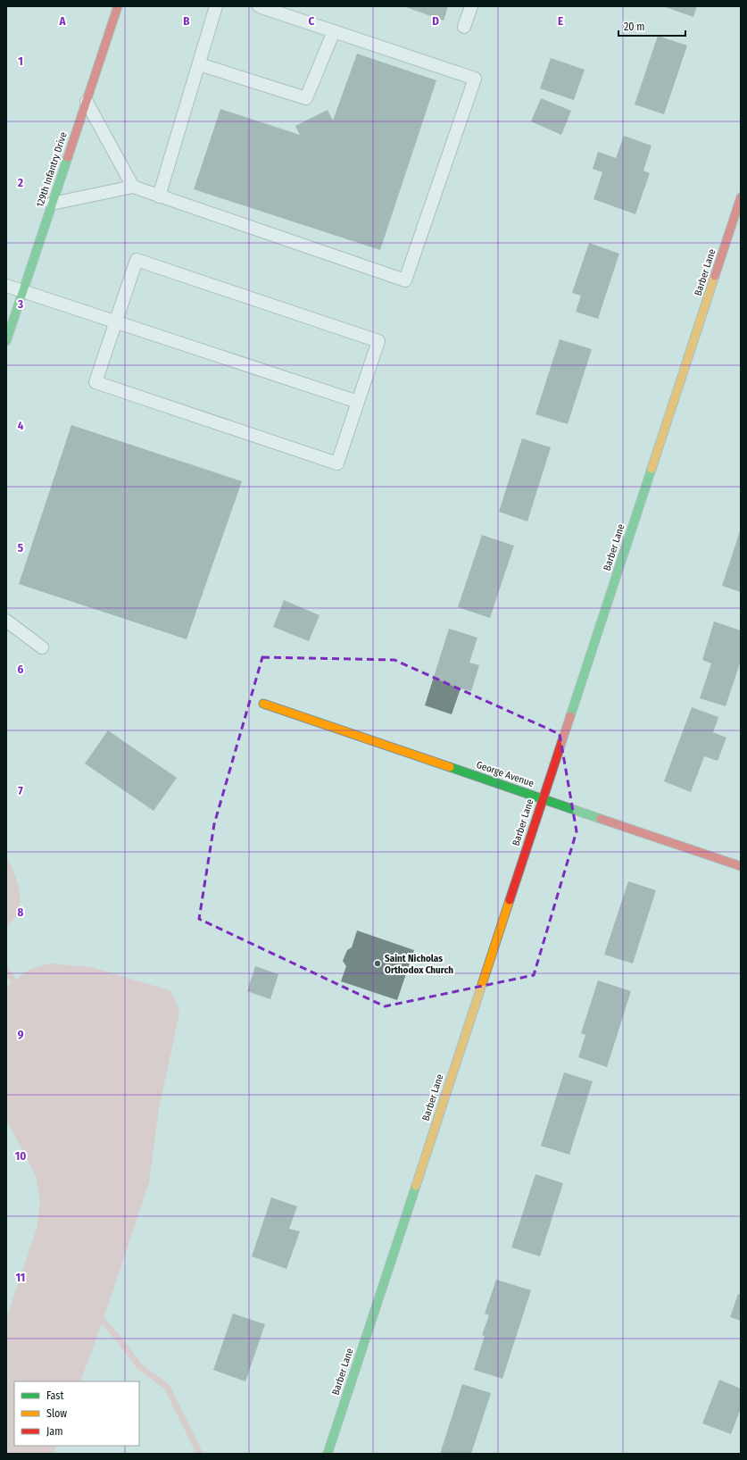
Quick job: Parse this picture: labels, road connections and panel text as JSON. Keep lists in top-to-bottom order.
{
  "streets": {
    "street": ["129th Infantry Drive", "Barber Lane", "George Avenue"]
  },
  "crossings": [
    ["Barber Lane", "George Avenue"]
  ],
  "places": ["Saint Nicholas Orthodox Church"],
  "legend": ["Fast", "Slow", "Jam"],
  "scale_bar": "20 m",
  "grid": {
    "columns": [
      "A",
      "B",
      "C",
      "D",
      "E"
    ],
    "rows": [
      "1",
      "2",
      "3",
      "4",
      "5",
      "6",
      "7",
      "8",
      "9",
      "10",
      "11"
    ]
  }
}
